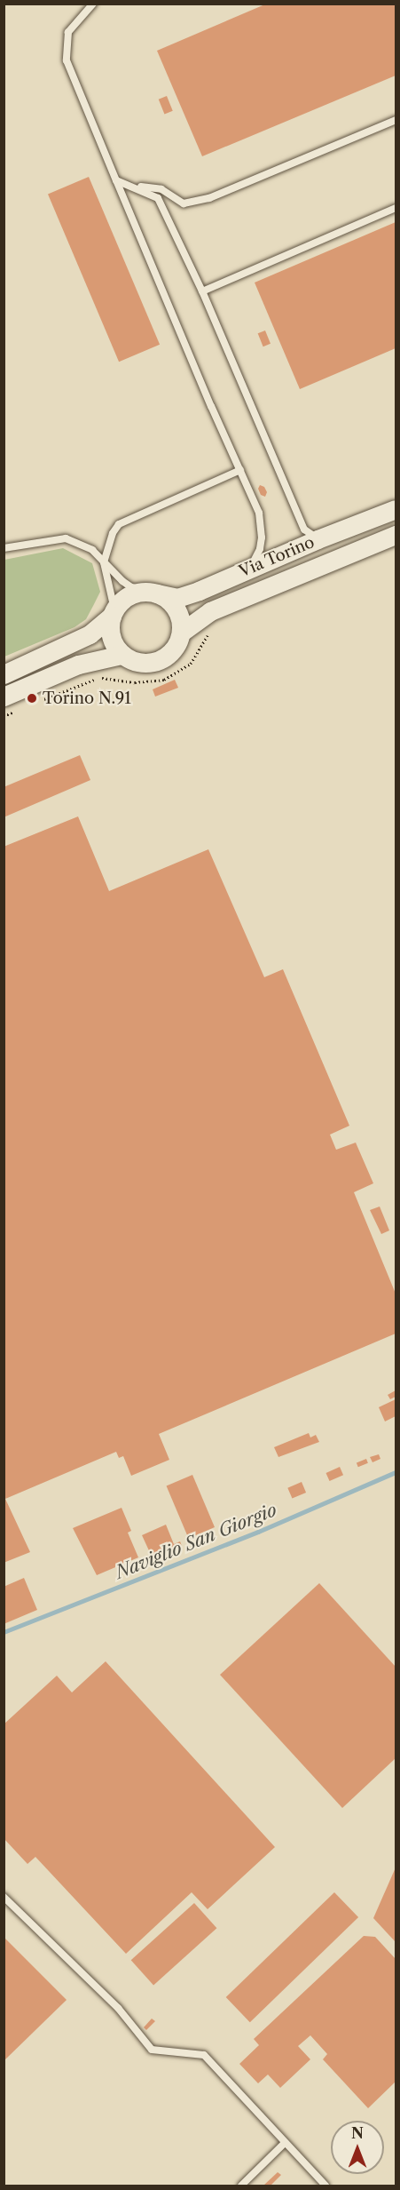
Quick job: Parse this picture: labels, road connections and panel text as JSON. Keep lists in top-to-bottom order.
{
  "streets": {
    "main road": ["Via Torino"]
  },
  "water": ["Naviglio San Giorgio"],
  "places": ["Torino N.91"],
  "north": "top"
}
